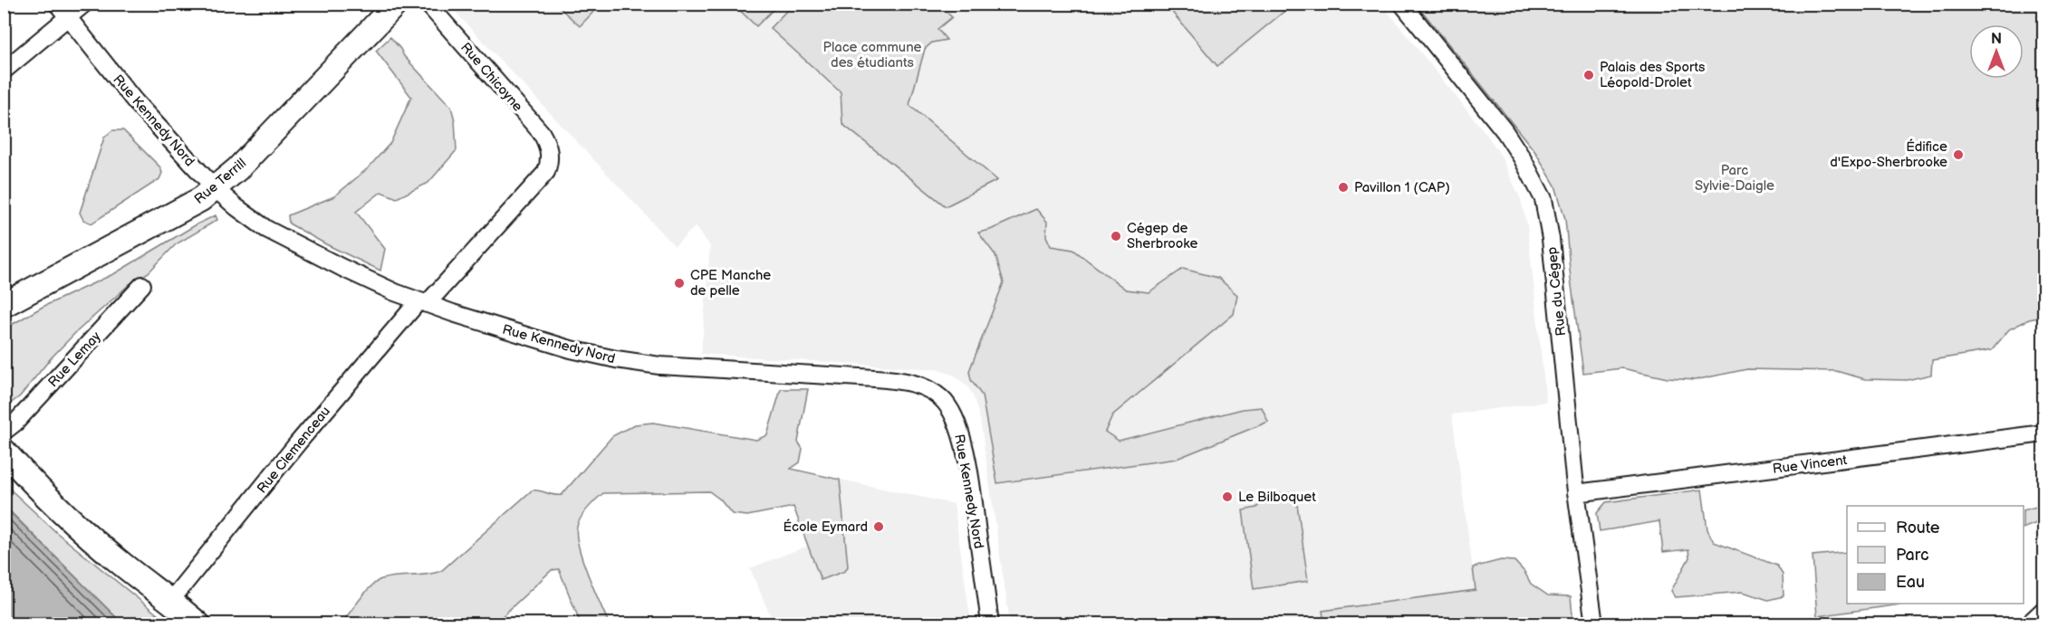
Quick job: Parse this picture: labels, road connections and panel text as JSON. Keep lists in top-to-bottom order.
{
  "streets": {
    "street": [
      "Rue Chicoyne",
      "Rue Kennedy Nord",
      "Rue Terrill",
      "Rue du Cégep",
      "Rue Lemay",
      "Rue Clemenceau",
      "Rue Vincent"
    ]
  },
  "crossings": [
    ["Rue Chicoyne", "Rue Clemenceau"],
    ["Rue Kennedy Nord", "Rue Terrill"],
    ["Rue Kennedy Nord", "Rue Clemenceau"],
    ["Rue du Cégep", "Rue Vincent"]
  ],
  "parks": ["Place commune des étudiants", "Parc Sylvie-Daigle"],
  "places": [
    "Palais des Sports Léopold-Drolet",
    "Édifice d'Expo-Sherbrooke",
    "Pavillon 1 (CAP)",
    "Cégep de Sherbrooke",
    "CPE Manche de pelle",
    "Le Bilboquet",
    "École Eymard"
  ],
  "legend": ["Route", "Parc", "Eau"],
  "north": "top"
}
